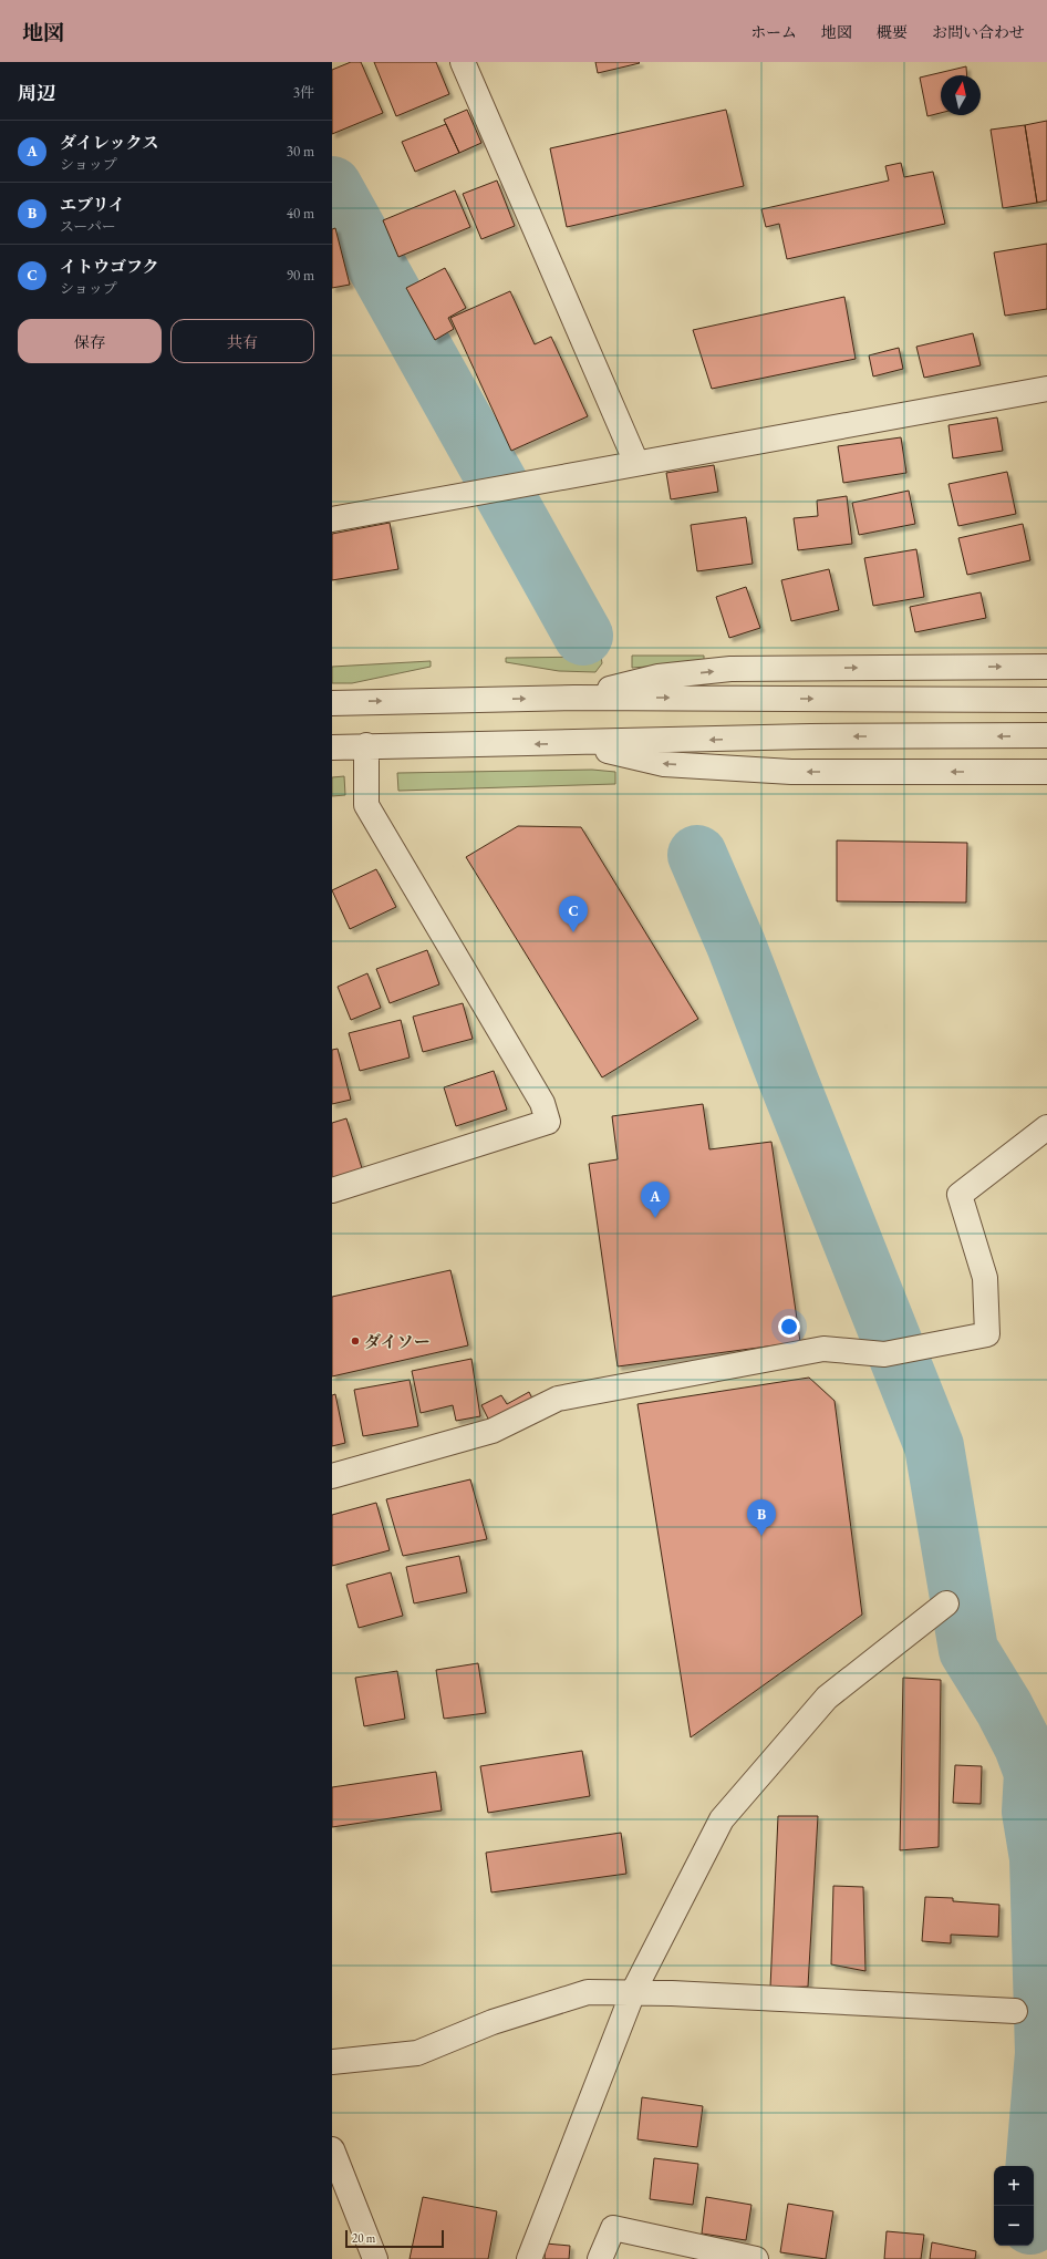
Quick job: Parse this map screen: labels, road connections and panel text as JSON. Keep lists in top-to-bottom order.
{
  "places": ["ダイソー"],
  "scale_bar": "20 m",
  "north": "top",
  "page": {
    "header": "地図",
    "nav": [
      "ホーム",
      "地図",
      "概要",
      "お問い合わせ"
    ],
    "heading": ["周辺", "3件"],
    "list": [
      {
        "mark": "A",
        "name": "ダイレックス",
        "note": "ショップ",
        "value": "30 m"
      },
      {
        "mark": "B",
        "name": "エブリイ",
        "note": "スーパー",
        "value": "40 m"
      },
      {
        "mark": "C",
        "name": "イトウゴフク",
        "note": "ショップ",
        "value": "90 m"
      }
    ],
    "buttons": ["保存", "共有"],
    "pins": ["C", "A", "B"],
    "map_buttons": ["+", "−"],
    "scale": "20 m"
  }
}
